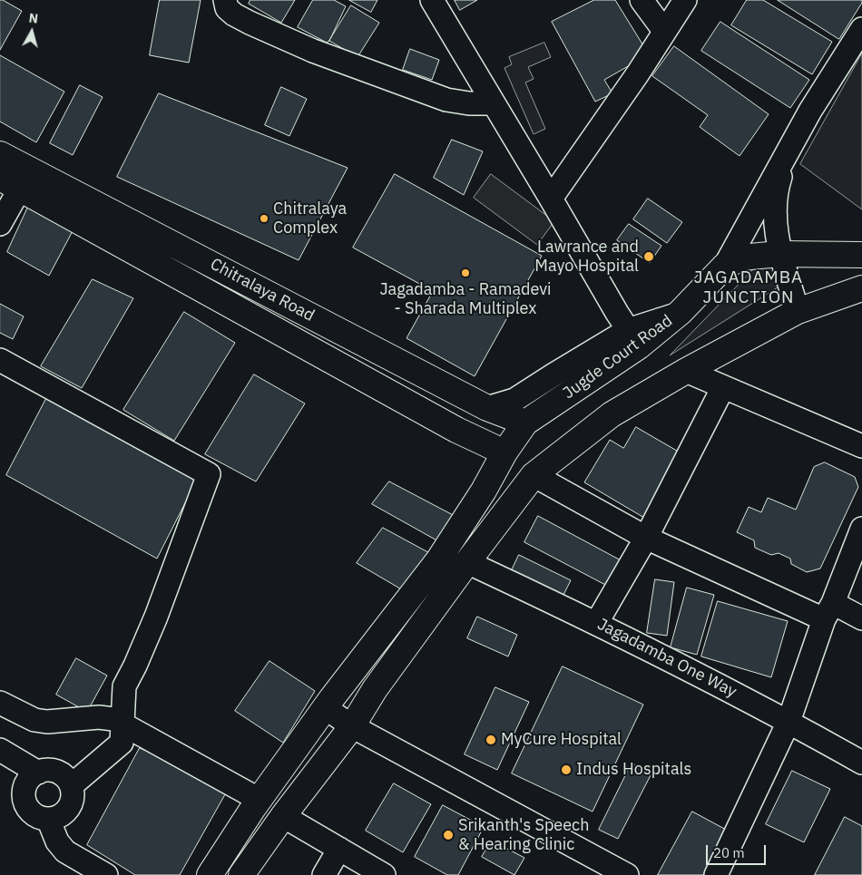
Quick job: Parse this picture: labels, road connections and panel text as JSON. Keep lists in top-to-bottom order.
{
  "streets": {
    "main road": ["Chitralaya Road", "Jugde Court Road"],
    "street": ["Jagadamba One Way"]
  },
  "crossings": [
    ["Chitralaya Road", "Jugde Court Road"]
  ],
  "districts": ["JAGADAMBA JUNCTION"],
  "places": [
    "Chitralaya Complex",
    "Lawrance and Mayo Hospital",
    "Jagadamba - Ramadevi - Sharada Multiplex",
    "MyCure Hospital",
    "Indus Hospitals",
    "Srikanth's Speech & Hearing Clinic"
  ],
  "scale_bar": "20 m",
  "north": "top"
}
